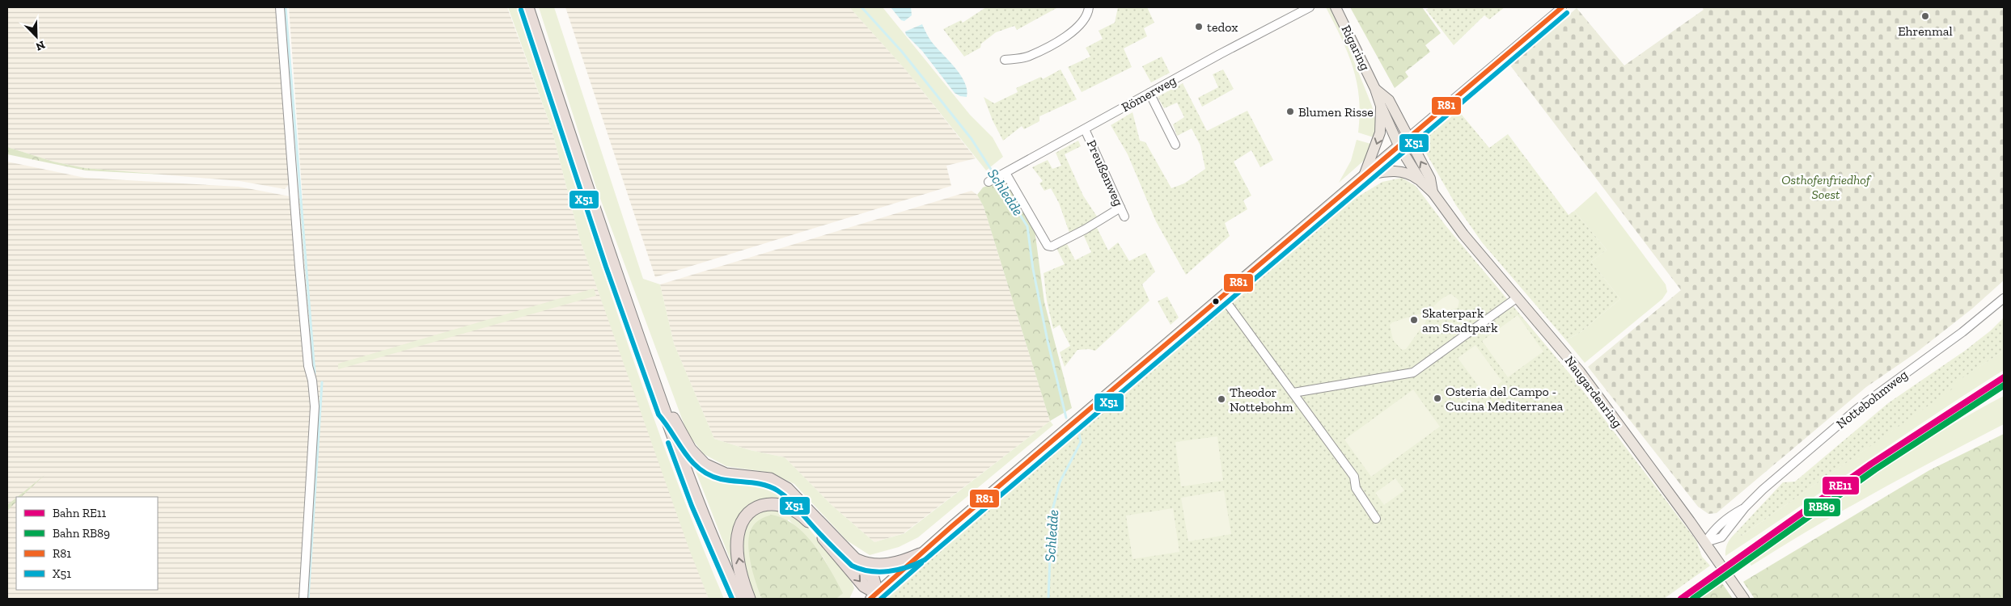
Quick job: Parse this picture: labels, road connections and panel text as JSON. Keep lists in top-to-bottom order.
{
  "streets": {
    "main road": ["Rigaring", "Naugardenring"],
    "street": ["Römerweg", "Preußenweg", "Nottebohmweg"]
  },
  "crossings": [
    ["Rigaring", "Naugardenring"],
    ["Römerweg", "Preußenweg"],
    ["Naugardenring", "Nottebohmweg"]
  ],
  "water": ["Schledde"],
  "parks": ["Osthofenfriedhof Soest"],
  "places": [
    "Ehrenmal",
    "tedox",
    "Blumen Risse",
    "Skaterpark am Stadtpark",
    "Osteria del Campo - Cucina Mediterranea",
    "Theodor Nottebohm"
  ],
  "lines": [
    "transit line R81",
    "transit line X51",
    "rail line RE11",
    "rail line RB89"
  ],
  "legend": [
    "Bahn RE11",
    "Bahn RB89",
    "R81",
    "X51"
  ],
  "north": "bottom right"
}
